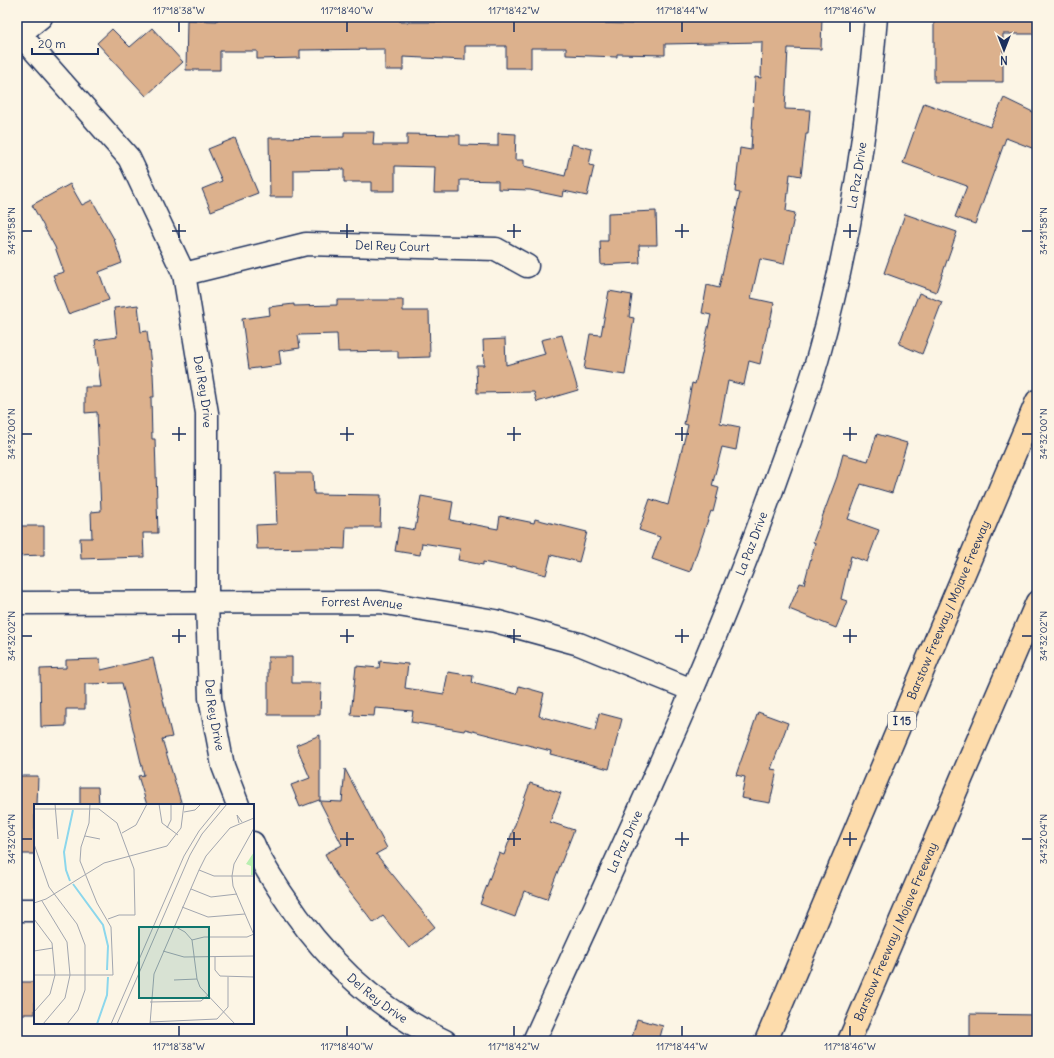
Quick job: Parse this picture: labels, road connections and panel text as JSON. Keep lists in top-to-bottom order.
{
  "streets": {
    "highway": ["Barstow Freeway / Mojave Freeway", "I 15"],
    "street": [
      "La Paz Drive",
      "Del Rey Court",
      "Del Rey Drive",
      "Forrest Avenue"
    ]
  },
  "crossings": [
    ["La Paz Drive", "Forrest Avenue"],
    ["Del Rey Court", "Del Rey Drive"],
    ["Del Rey Drive", "Forrest Avenue"]
  ],
  "scale_bar": "20 m",
  "north": "bottom",
  "coordinates": [
    "117°18'38\"W",
    "117°18'40\"W",
    "117°18'42\"W",
    "117°18'44\"W",
    "117°18'46\"W",
    "34°31'58\"N",
    "34°32'00\"N",
    "34°32'02\"N",
    "34°32'04\"N"
  ]
}
